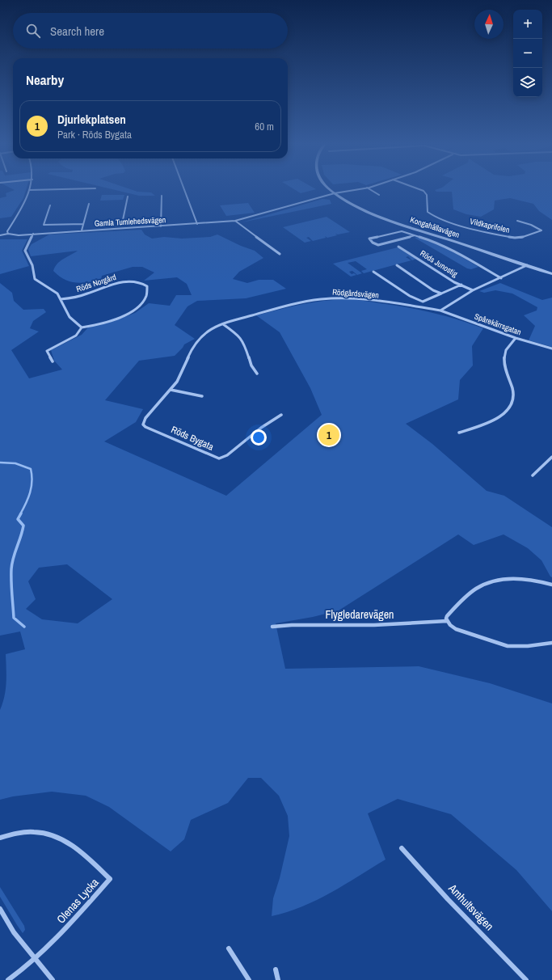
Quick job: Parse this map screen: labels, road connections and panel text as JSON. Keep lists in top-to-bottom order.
{
  "streets": {
    "street": [
      "Gamla Tumlehedsvägen",
      "Vildkaprifolen",
      "Kongahällavägen",
      "Röds Junostig",
      "Röds Norgård",
      "Rödgårdsvägen",
      "Spårekärrsgatan",
      "Röds Bygata",
      "Flygledarevägen",
      "Olenas Lycka",
      "Amhultsvägen"
    ]
  },
  "crossings": [
    ["Gamla Tumlehedsvägen", "Kongahällavägen"],
    ["Rödgårdsvägen", "Spårekärrsgatan"],
    ["Rödgårdsvägen", "Röds Bygata"]
  ],
  "north": "top",
  "page": {
    "map_buttons": ["+", "−"],
    "search": "Search here",
    "heading": "Nearby",
    "list": [
      {
        "mark": "1",
        "name": "Djurlekplatsen",
        "note": "Park · Röds Bygata",
        "value": "60 m"
      }
    ],
    "pins": "1"
  }
}
